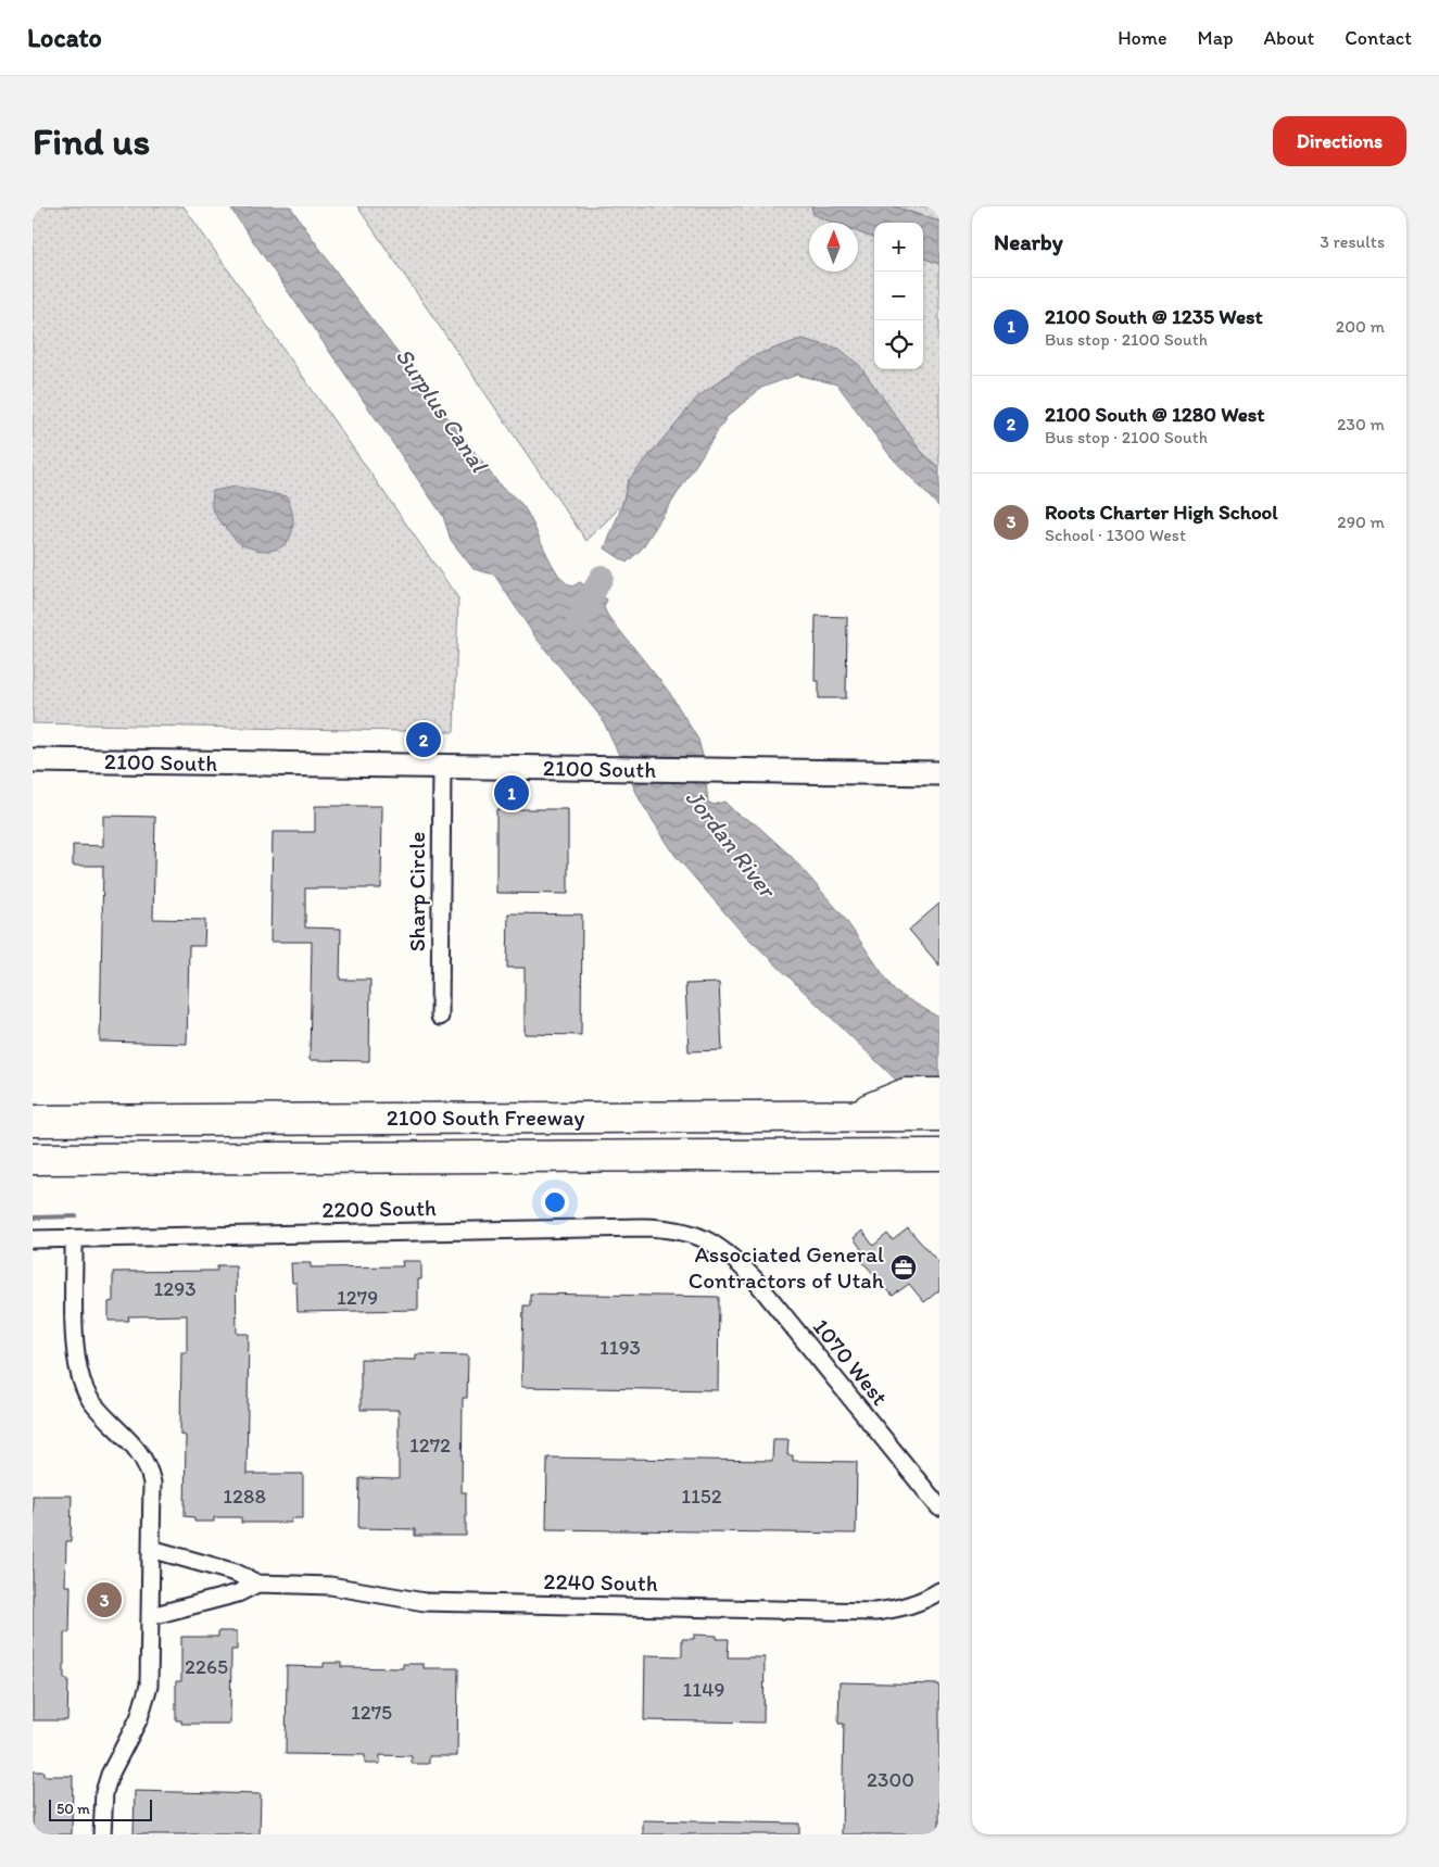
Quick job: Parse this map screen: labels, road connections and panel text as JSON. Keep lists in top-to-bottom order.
{
  "streets": {
    "highway": ["2100 South Freeway"],
    "street": [
      "2100 South",
      "Sharp Circle",
      "2200 South",
      "1070 West",
      "2240 South"
    ]
  },
  "crossings": [
    ["2100 South", "Sharp Circle"],
    ["2200 South", "1070 West"]
  ],
  "water": ["Surplus Canal", "Jordan River"],
  "places": {
    "office": ["Associated General Contractors of Utah"]
  },
  "house_numbers": [
    "1293",
    "1279",
    "1193",
    "1272",
    "1288",
    "1152",
    "2265",
    "1149",
    "1275",
    "2300"
  ],
  "scale_bar": "50 m",
  "north": "top",
  "page": {
    "header": "Locato",
    "nav": [
      "Home",
      "Map",
      "About",
      "Contact"
    ],
    "buttons": "Directions",
    "title": "Find us",
    "heading": ["Nearby", "3 results"],
    "map_buttons": ["+", "−"],
    "list": [
      {
        "mark": "1",
        "name": "2100 South @ 1235 West",
        "note": "Bus stop · 2100 South",
        "value": "200 m"
      },
      {
        "mark": "2",
        "name": "2100 South @ 1280 West",
        "note": "Bus stop · 2100 South",
        "value": "230 m"
      },
      {
        "mark": "3",
        "name": "Roots Charter High School",
        "note": "School · 1300 West",
        "value": "290 m"
      }
    ],
    "pins": ["2", "1", "3"],
    "scale": "50 m"
  }
}
